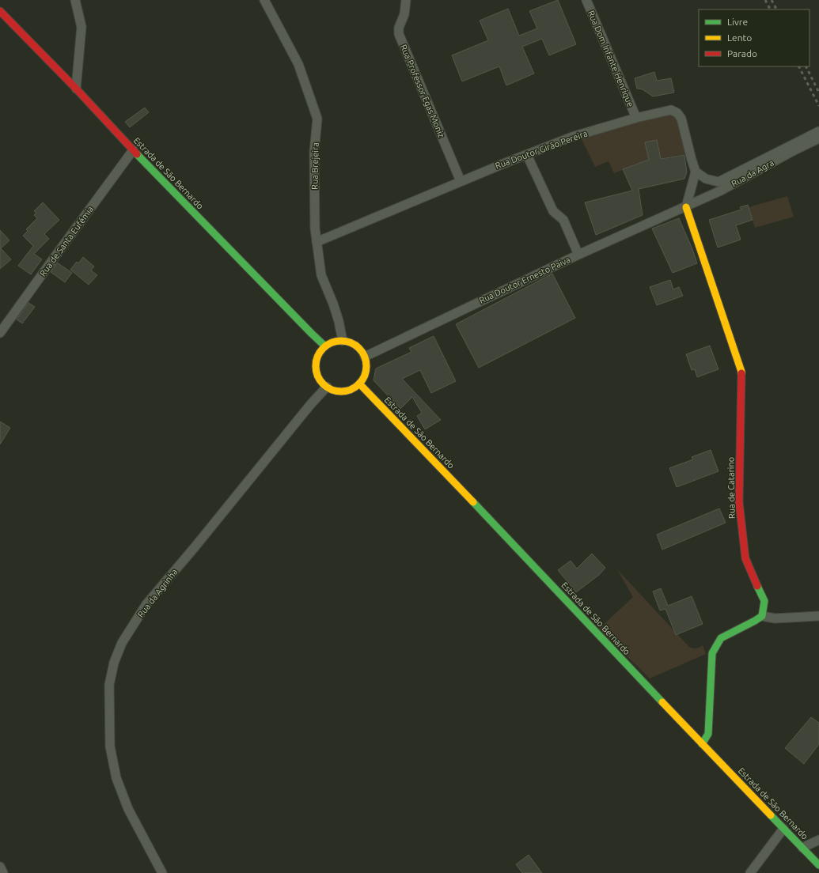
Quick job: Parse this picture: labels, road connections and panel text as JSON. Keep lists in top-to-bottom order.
{
  "streets": {
    "main road": ["Estrada de São Bernardo", "Rua de Catarino"],
    "street": [
      "Rua Dom Infante Henrique",
      "Rua Professor Egas Moniz",
      "Rua Doutor Girão Pereira",
      "Rua Brejeira",
      "Rua da Agra",
      "Rua de Santa Eufémia",
      "Rua Doutor Ernesto Paiva",
      "Rua da Agrinha"
    ]
  },
  "crossings": [
    ["Rua Dom Infante Henrique", "Rua Doutor Girão Pereira"],
    ["Rua Professor Egas Moniz", "Rua Doutor Girão Pereira"],
    ["Rua Doutor Girão Pereira", "Rua Brejeira"],
    ["Rua Doutor Girão Pereira", "Rua da Agra"],
    ["Rua Brejeira", "Estrada de São Bernardo"],
    ["Rua Brejeira", "Rua Doutor Ernesto Paiva"],
    ["Rua Brejeira", "Rua da Agrinha"],
    ["Estrada de São Bernardo", "Rua de Santa Eufémia"],
    ["Estrada de São Bernardo", "Rua Doutor Ernesto Paiva"],
    ["Estrada de São Bernardo", "Rua da Agrinha"],
    ["Rua da Agra", "Rua Doutor Ernesto Paiva"],
    ["Rua da Agra", "Rua de Catarino"],
    ["Rua Doutor Ernesto Paiva", "Rua de Catarino"],
    ["Rua Doutor Ernesto Paiva", "Rua da Agrinha"]
  ],
  "legend": ["Livre", "Lento", "Parado"]
}
